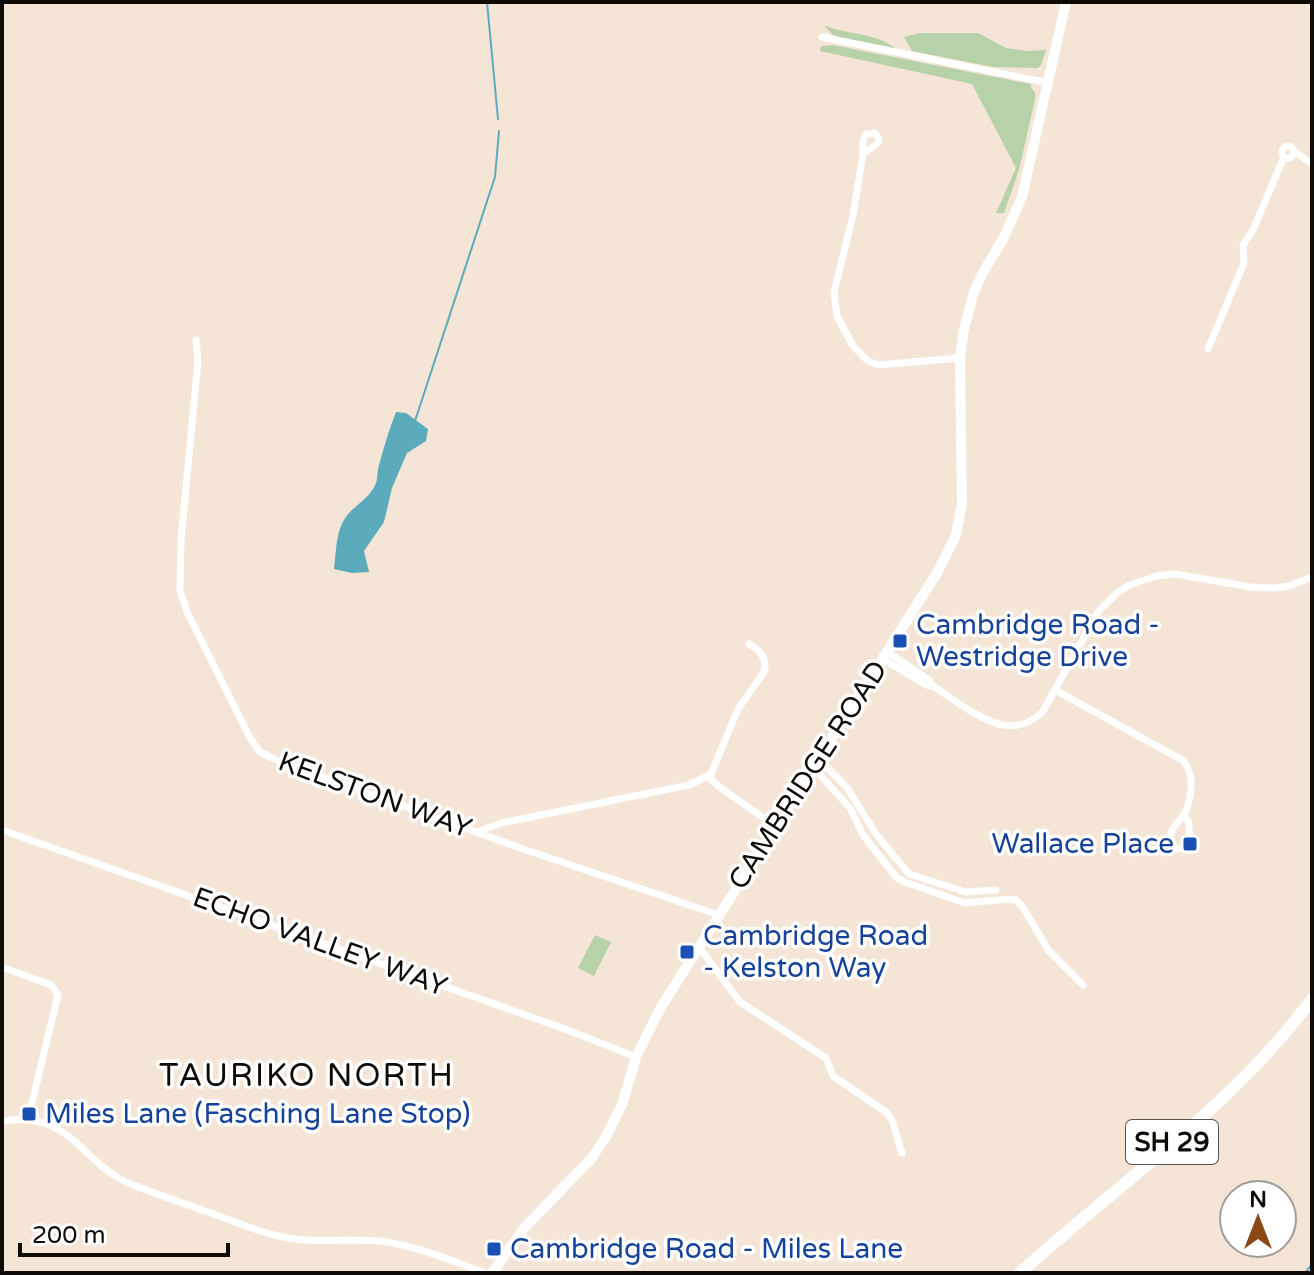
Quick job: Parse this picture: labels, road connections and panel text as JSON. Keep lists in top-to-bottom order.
{
  "streets": {
    "highway": ["SH 29"],
    "main road": ["CAMBRIDGE ROAD"],
    "street": ["KELSTON WAY", "ECHO VALLEY WAY"]
  },
  "crossings": [
    ["CAMBRIDGE ROAD", "KELSTON WAY"],
    ["CAMBRIDGE ROAD", "ECHO VALLEY WAY"]
  ],
  "districts": ["TAURIKO NORTH"],
  "places": {
    "transit": [
      "Cambridge Road - Westridge Drive",
      "Wallace Place",
      "Cambridge Road - Kelston Way",
      "Miles Lane (Fasching Lane Stop)",
      "Cambridge Road - Miles Lane"
    ]
  },
  "scale_bar": "200 m",
  "north": "top"
}
